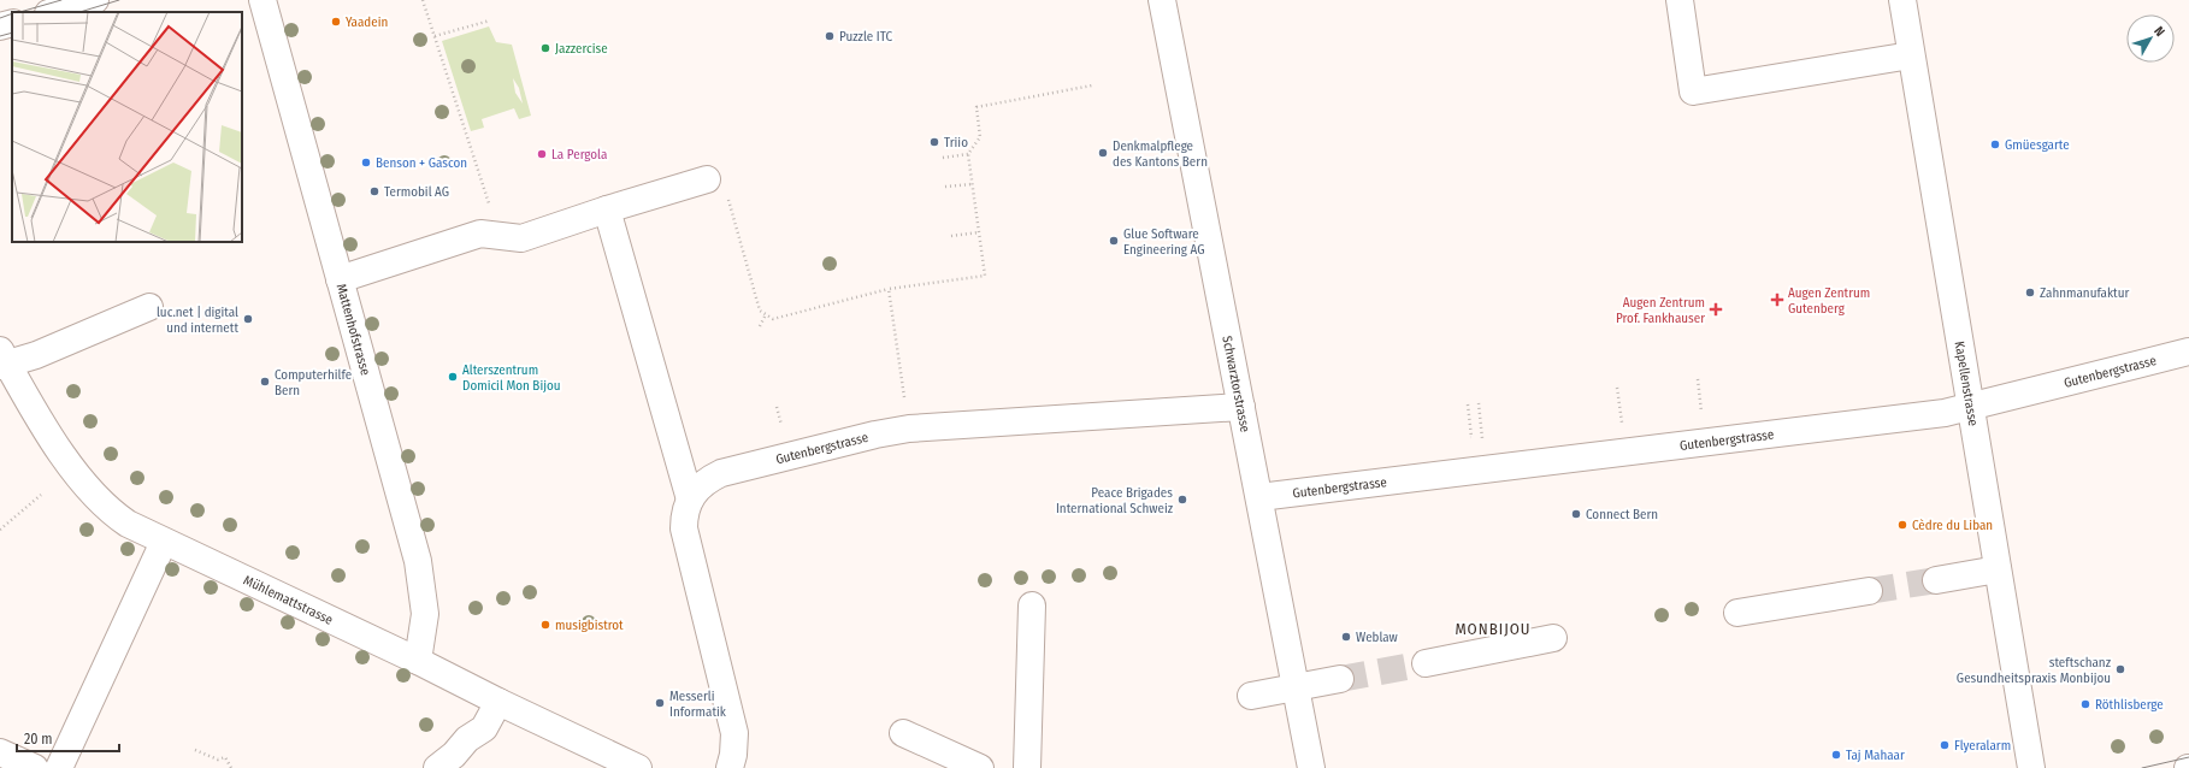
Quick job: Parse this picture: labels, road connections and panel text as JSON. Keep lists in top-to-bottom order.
{
  "streets": {
    "street": [
      "Mattenhofstrasse",
      "Gutenbergstrasse",
      "Schwarztorstrasse",
      "Kapellenstrasse",
      "Mühlemattstrasse"
    ]
  },
  "crossings": [
    ["Mattenhofstrasse", "Mühlemattstrasse"],
    ["Gutenbergstrasse", "Schwarztorstrasse"],
    ["Gutenbergstrasse", "Kapellenstrasse"]
  ],
  "districts": ["MONBIJOU"],
  "places": {
    "other": [
      "Yaadein",
      "Puzzle ITC",
      "Jazzercise",
      "Triio",
      "Gmüesgarte",
      "Denkmalpflege des Kantons Bern",
      "La Pergola",
      "Benson + Gascon",
      "Termobil AG",
      "Glue Software Engineering AG",
      "Zahnmanufaktur",
      "luc.net | digital und internett",
      "Alterszentrum Domicil Mon Bijou",
      "Computerhilfe Bern",
      "Peace Brigades International Schweiz",
      "Connect Bern",
      "Cèdre du Liban",
      "musigbistrot",
      "Weblaw",
      "steftschanz Gesundheitspraxis Monbijou",
      "Messerli Informatik",
      "Röthlisberge",
      "Flyeralarm",
      "Taj Mahaar"
    ],
    "health": ["Augen Zentrum Gutenberg", "Augen Zentrum Prof. Fankhauser"]
  },
  "scale_bar": "20 m",
  "north": "top right"
}
